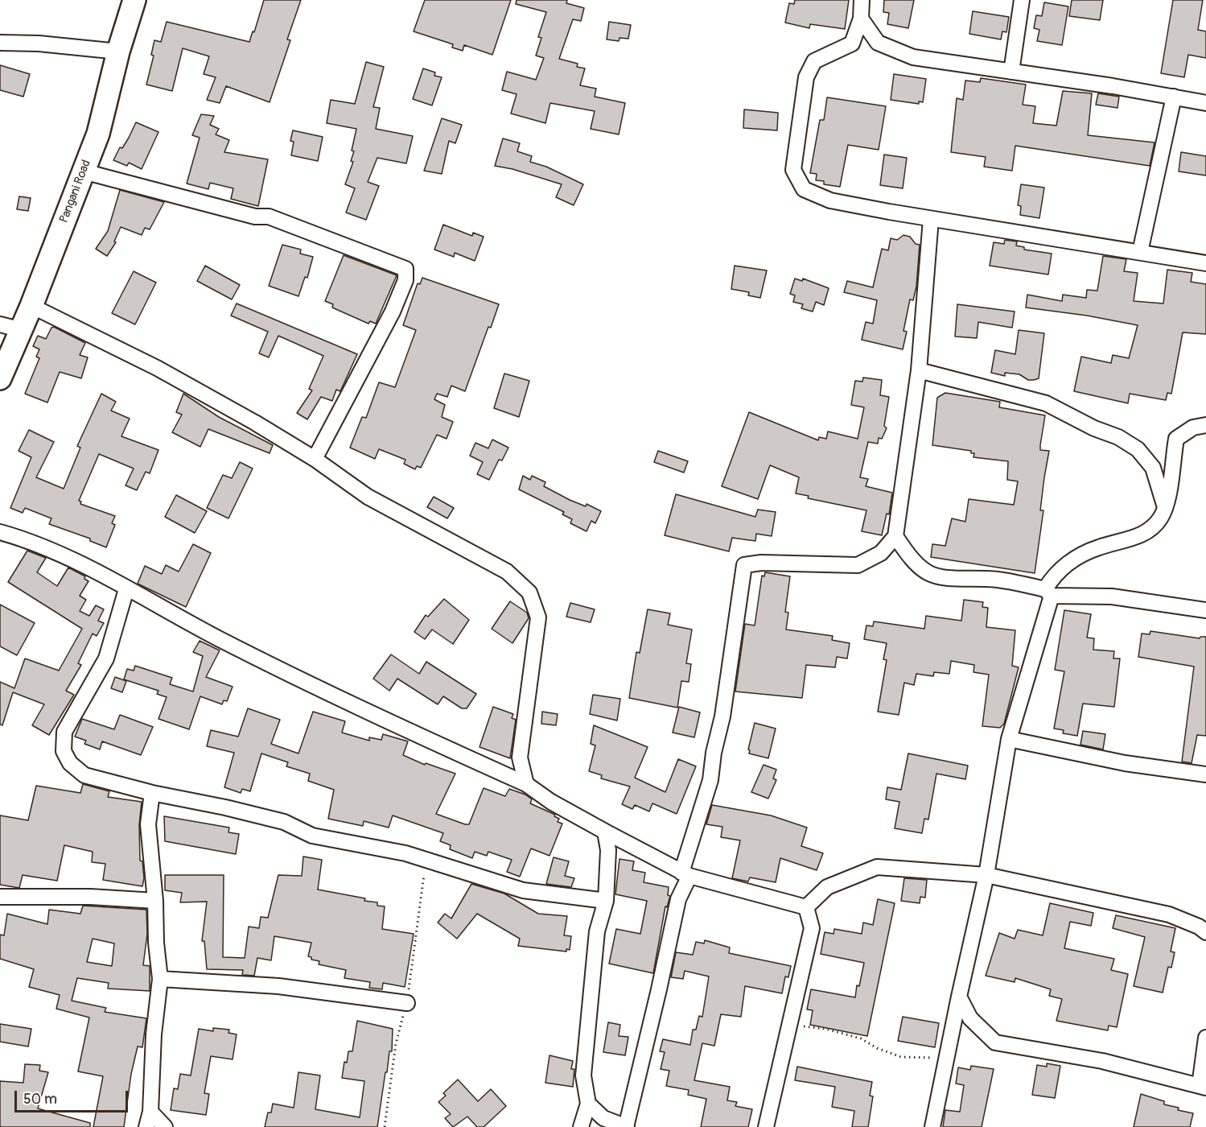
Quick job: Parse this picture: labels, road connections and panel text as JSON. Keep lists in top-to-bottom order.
{
  "streets": {
    "main road": ["Pangani Road"]
  },
  "scale_bar": "50 m"
}
